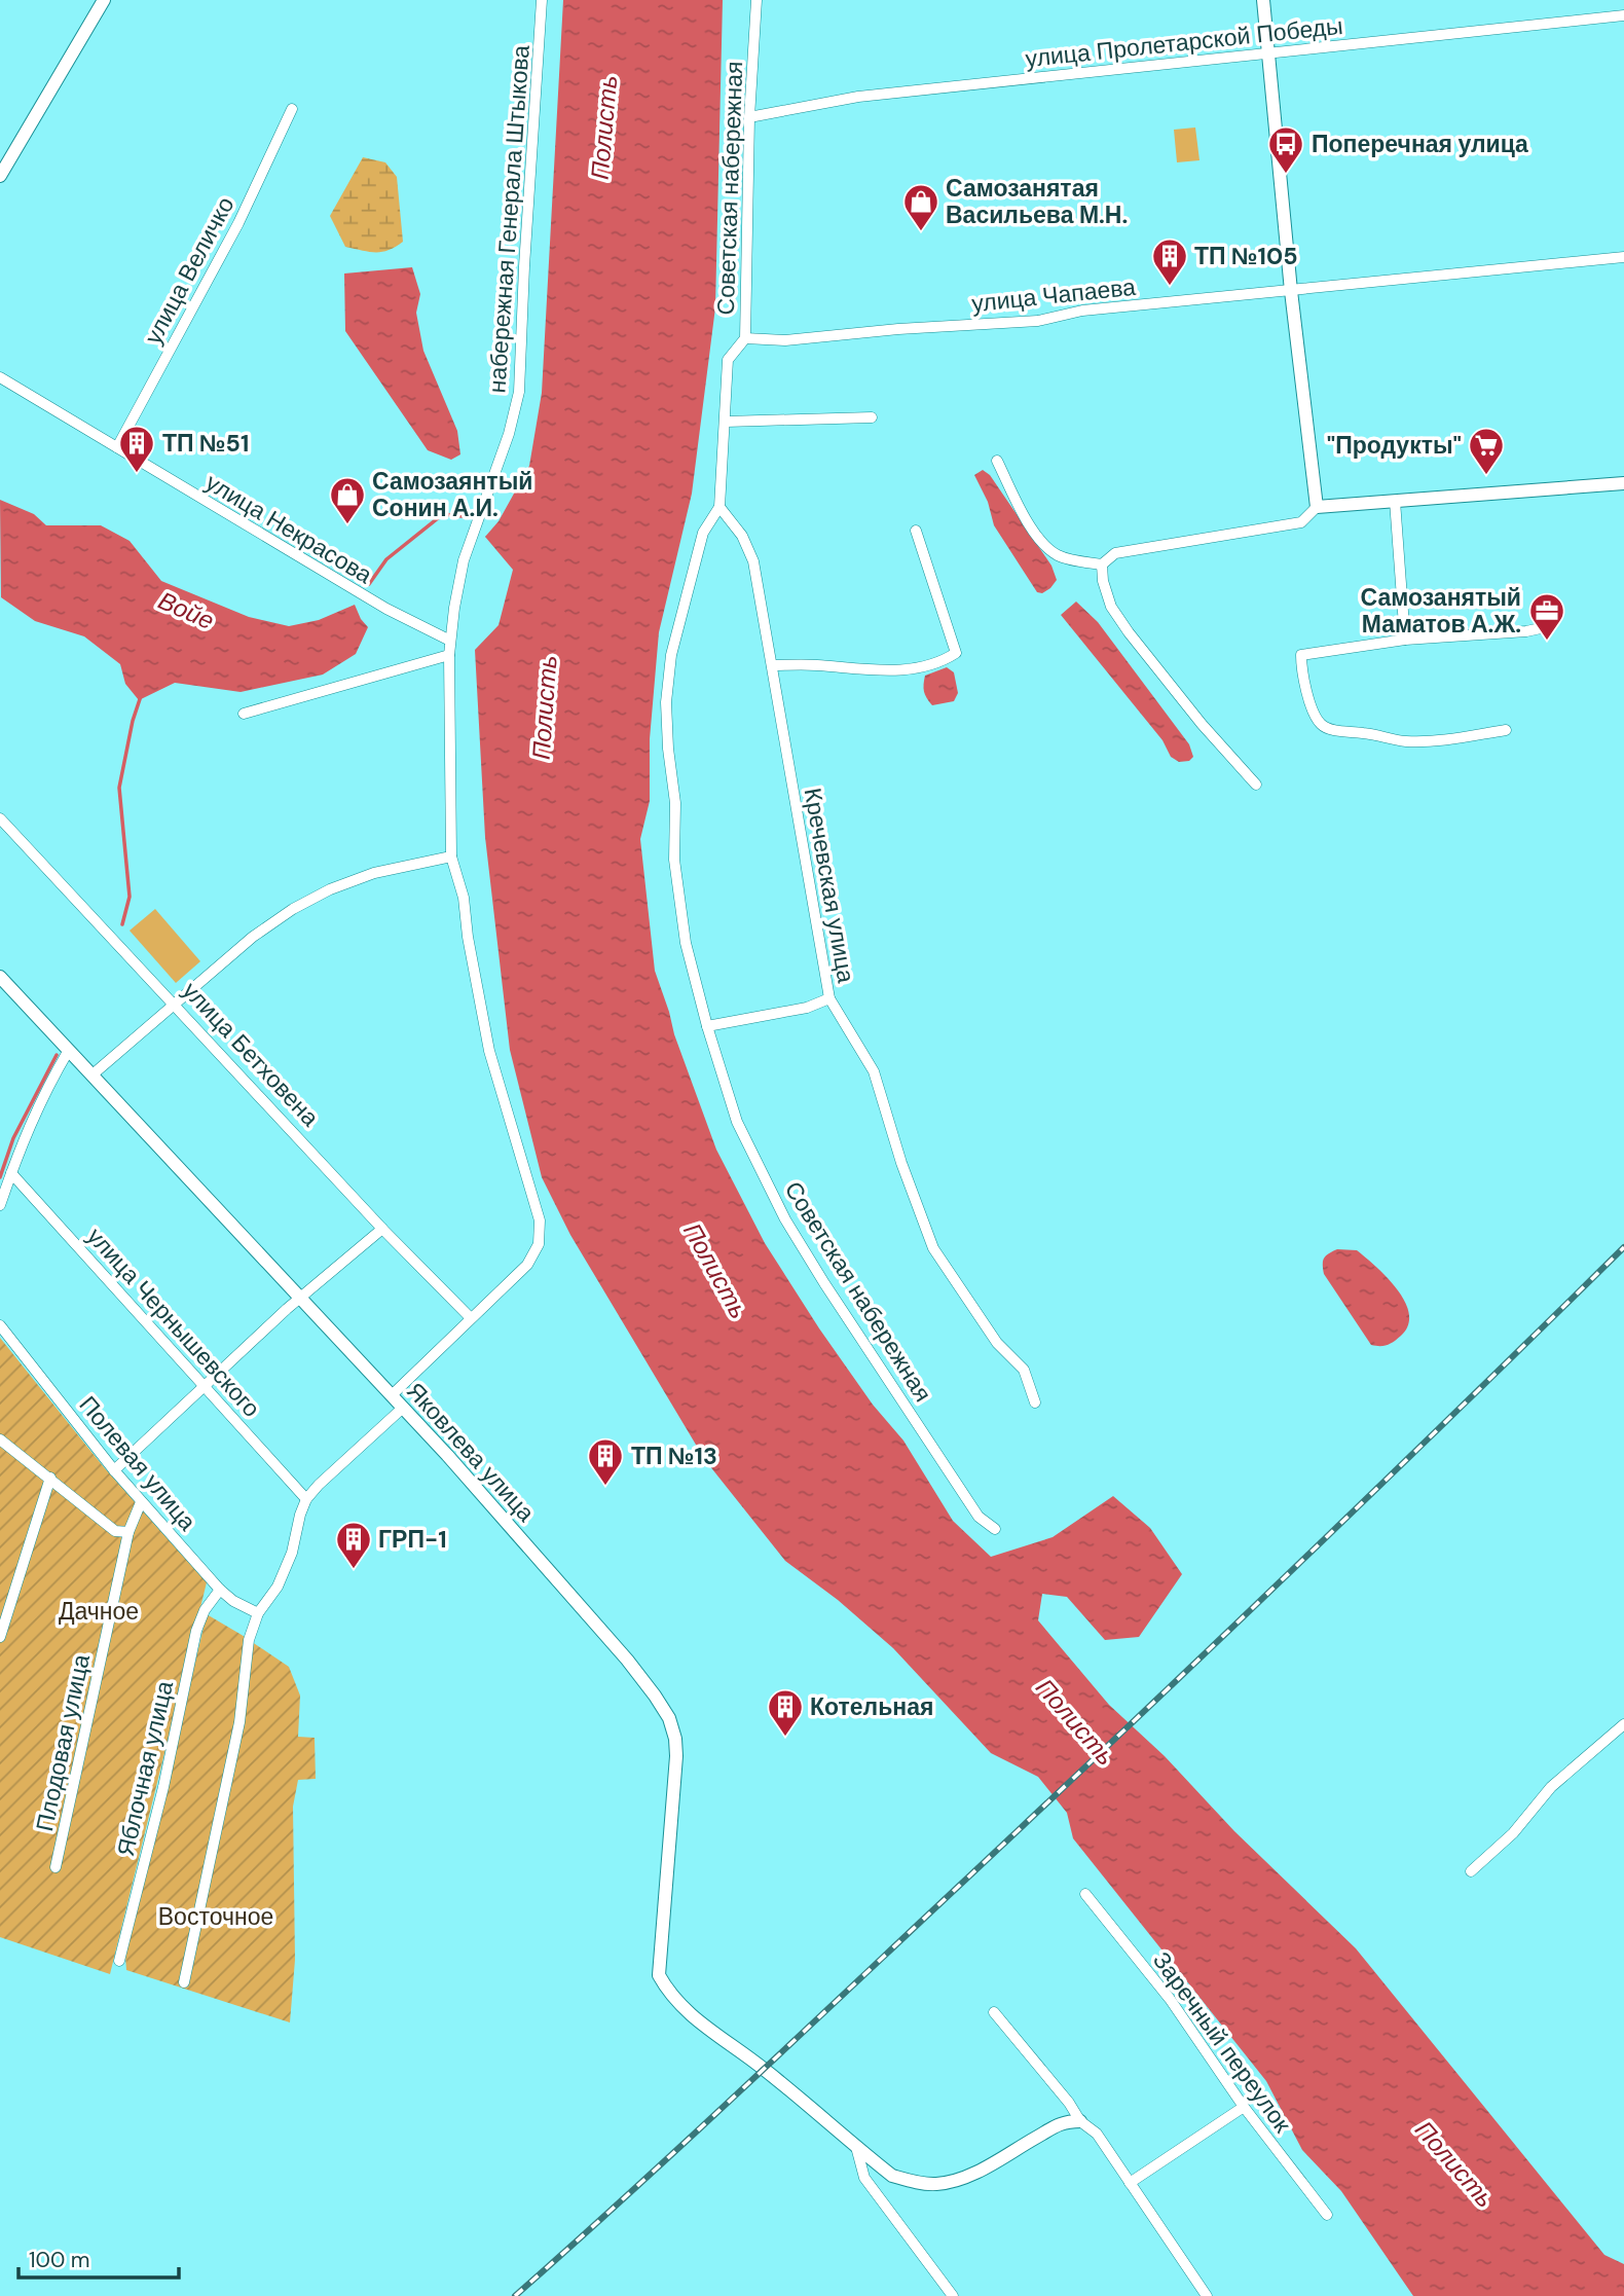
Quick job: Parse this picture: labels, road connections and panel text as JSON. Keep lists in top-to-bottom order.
{
  "streets": {
    "street": [
      "улица Пролетарской Победы",
      "Советская набережная",
      "набережная Генерала Штыкова",
      "улица Величко",
      "улица Чапаева",
      "улица Некрасова",
      "Кречевская улица",
      "улица Бетховена",
      "улица Чернышевского",
      "Яковлева улица",
      "Полевая улица",
      "Плодовая улица",
      "Яблочная улица",
      "Заречный переулок"
    ]
  },
  "crossings": [
    ["улица Пролетарской Победы", "Советская набережная"],
    ["Советская набережная", "улица Чапаева"],
    ["Советская набережная", "Кречевская улица"],
    ["набережная Генерала Штыкова", "улица Некрасова"],
    ["набережная Генерала Штыкова", "улица Бетховена"],
    ["набережная Генерала Штыкова", "Яковлева улица"],
    ["улица Величко", "улица Некрасова"],
    ["Полевая улица", "Плодовая улица"],
    ["Полевая улица", "Яблочная улица"]
  ],
  "water": ["Полисть", "Войе"],
  "parks": ["Дачное", "Восточное"],
  "places": {
    "bus stop": ["Поперечная улица"],
    "shop": ["Самозанятая Васильева М.Н.", "Самозаянтый Сонин А.И."],
    "building": [
      "ТП №105",
      "ТП №51",
      "ТП №13",
      "ГРП-1",
      "Котельная"
    ],
    "supermarket": ["\"Продукты\""],
    "office": ["Самозанятый Маматов А.Ж."]
  },
  "scale_bar": "100 m"
}
